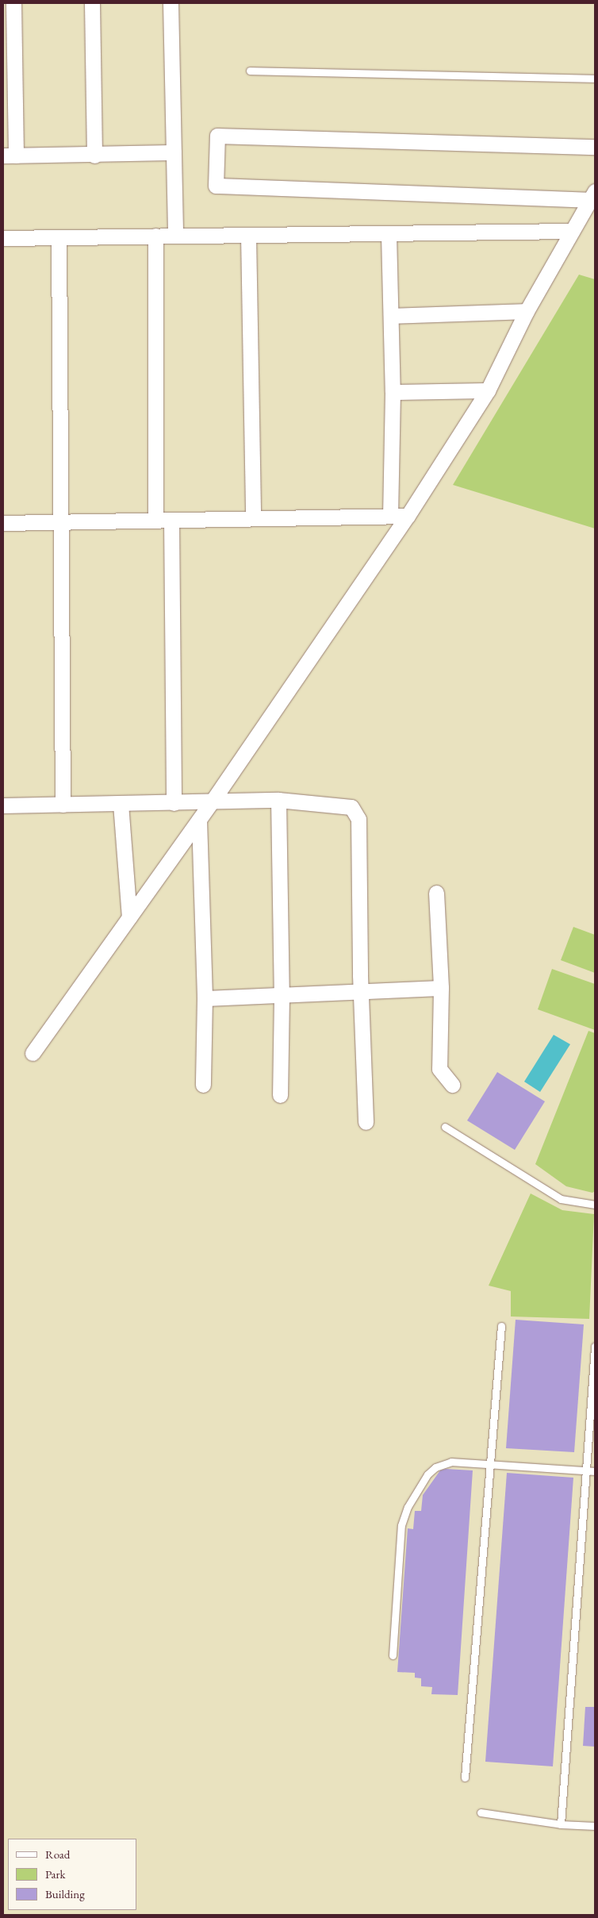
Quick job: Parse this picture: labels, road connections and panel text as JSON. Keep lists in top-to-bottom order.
{
  "legend": ["Road", "Park", "Building"]
}
